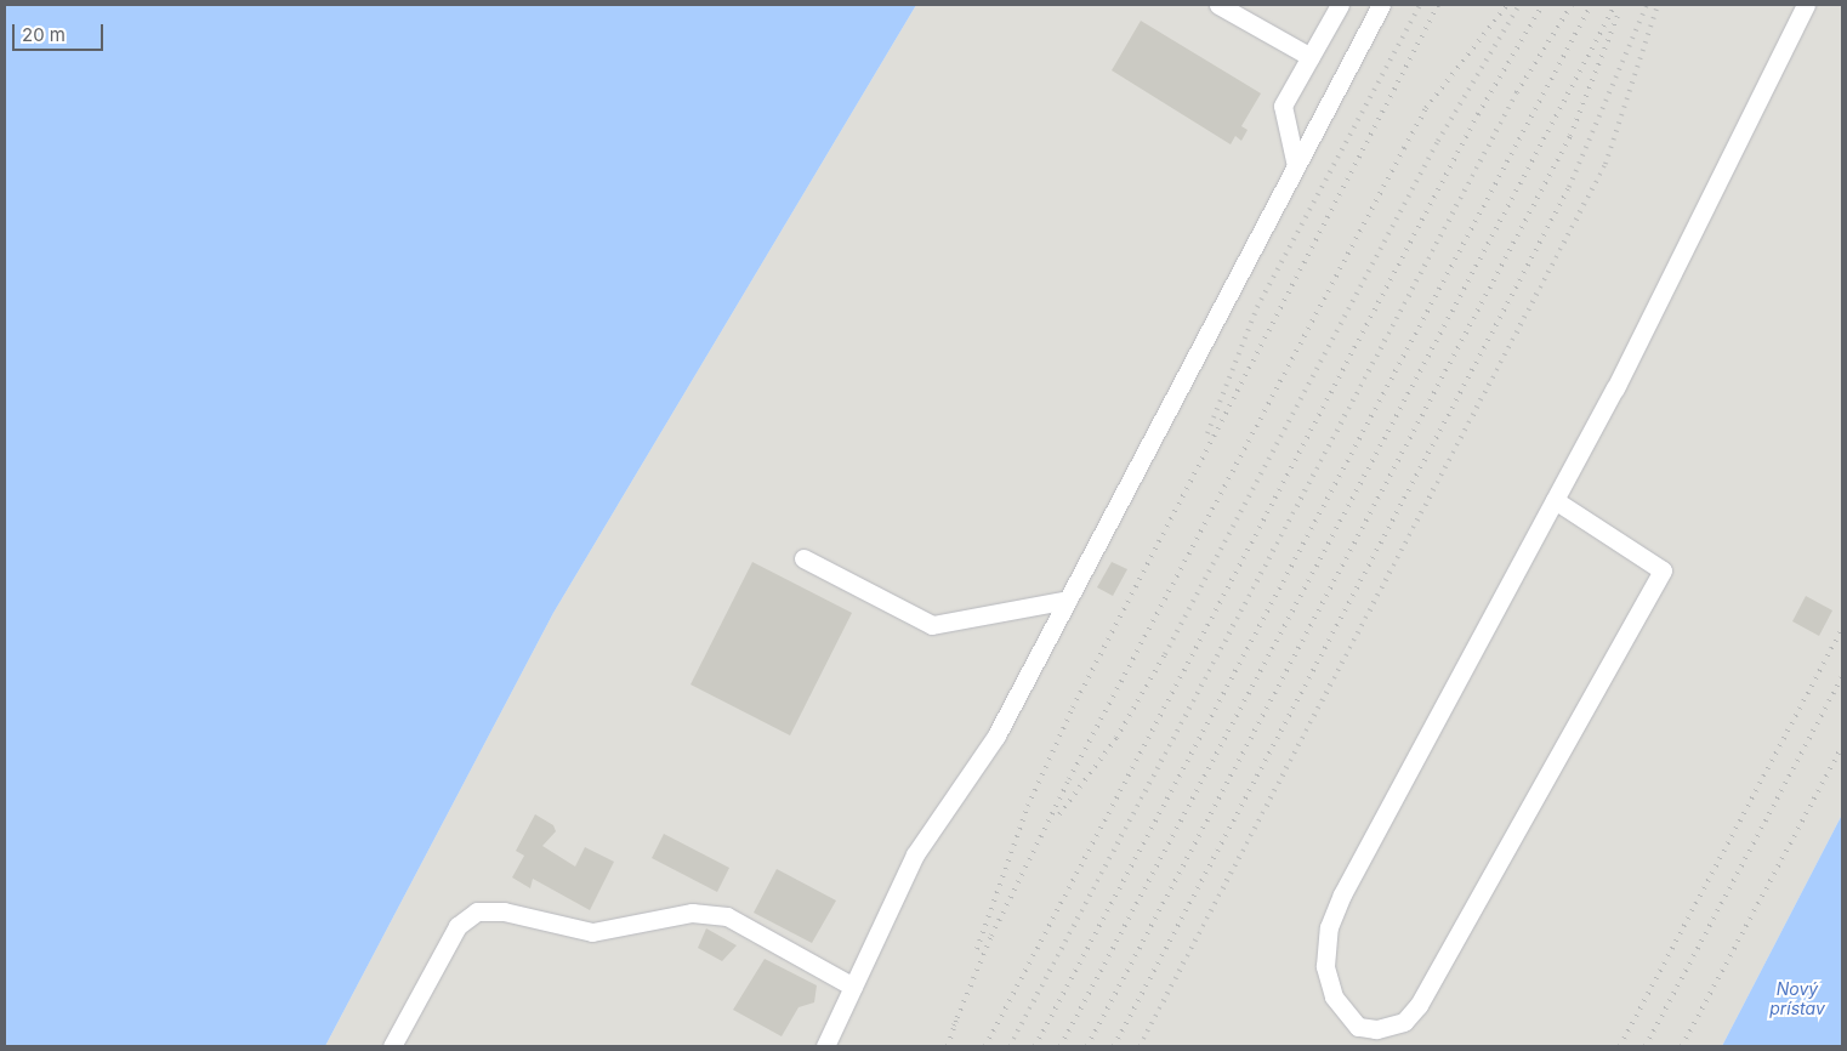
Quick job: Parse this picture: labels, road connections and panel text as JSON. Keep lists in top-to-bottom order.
{
  "water": ["Nový prístav"],
  "scale_bar": "20 m"
}
